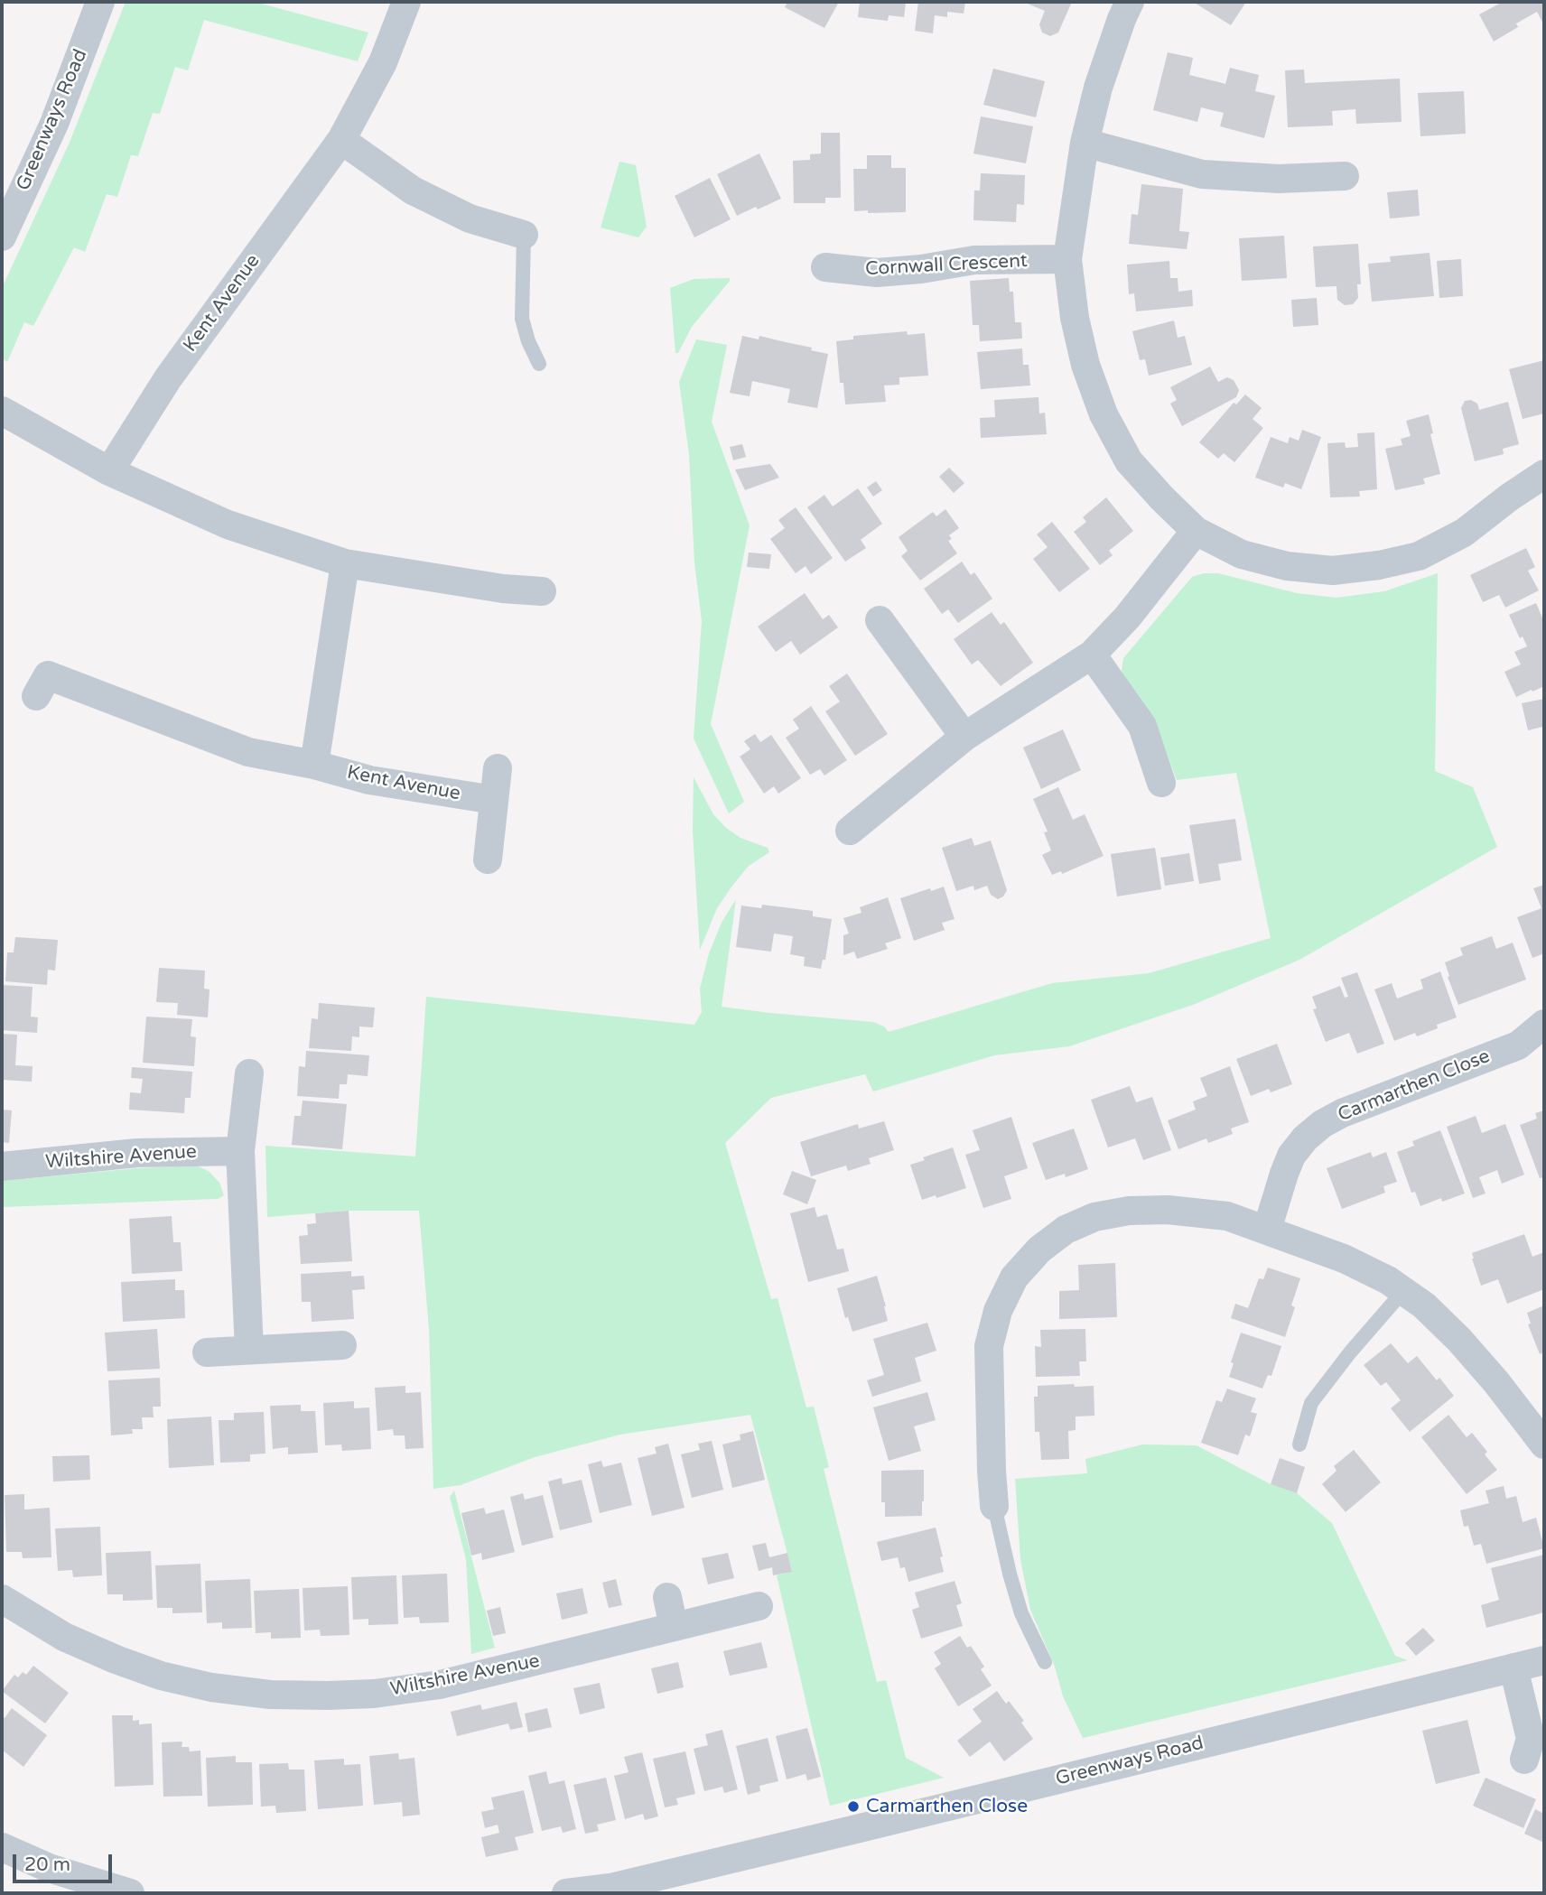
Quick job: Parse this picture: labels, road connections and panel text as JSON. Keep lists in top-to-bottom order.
{
  "streets": {
    "street": [
      "Greenways Road",
      "Cornwall Crescent",
      "Kent Avenue",
      "Carmarthen Close",
      "Wiltshire Avenue"
    ]
  },
  "places": ["Carmarthen Close"],
  "scale_bar": "20 m"
}
